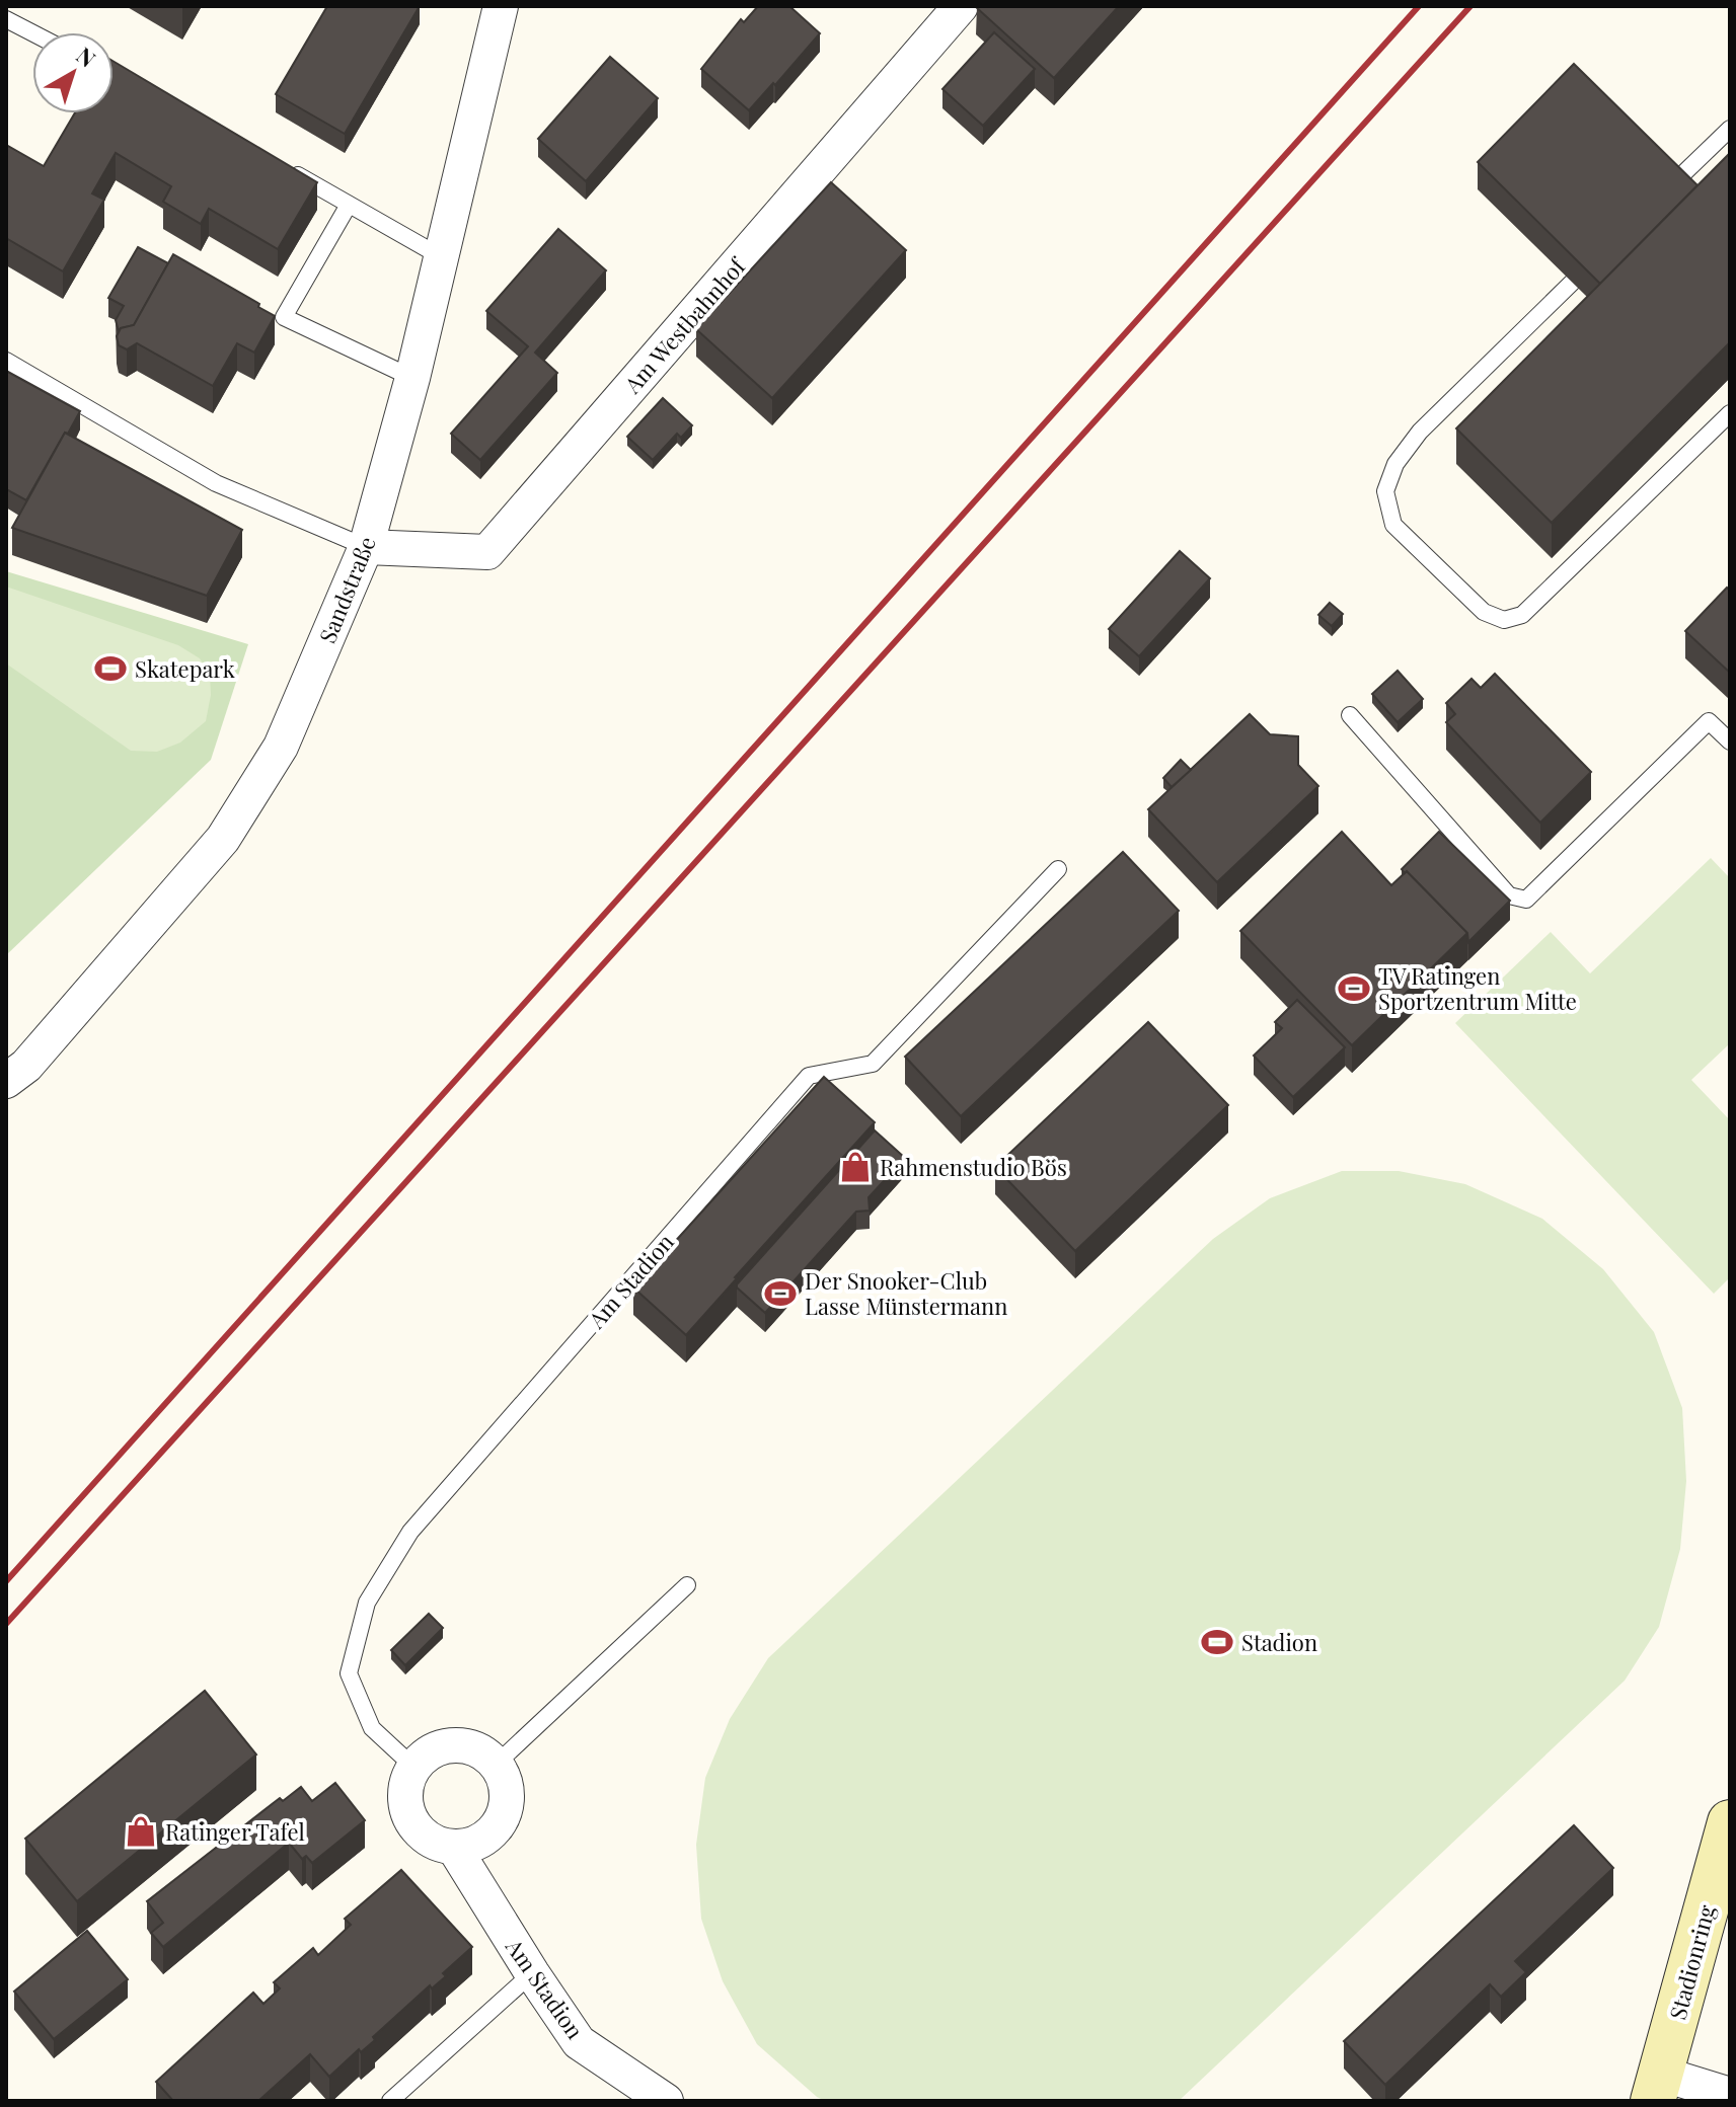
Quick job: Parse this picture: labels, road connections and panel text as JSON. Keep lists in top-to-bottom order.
{
  "streets": {
    "main road": ["Stadionring"],
    "street": ["Am Westbahnhof", "Sandstraße", "Am Stadion"]
  },
  "crossings": [
    ["Am Westbahnhof", "Sandstraße"]
  ],
  "places": {
    "sports": [
      "Skatepark",
      "TV Ratingen Sportzentrum Mitte",
      "Der Snooker-Club Lasse Münstermann",
      "Stadion"
    ],
    "shop": ["Rahmenstudio Bös", "Ratinger Tafel"]
  },
  "north": "top right"
}
